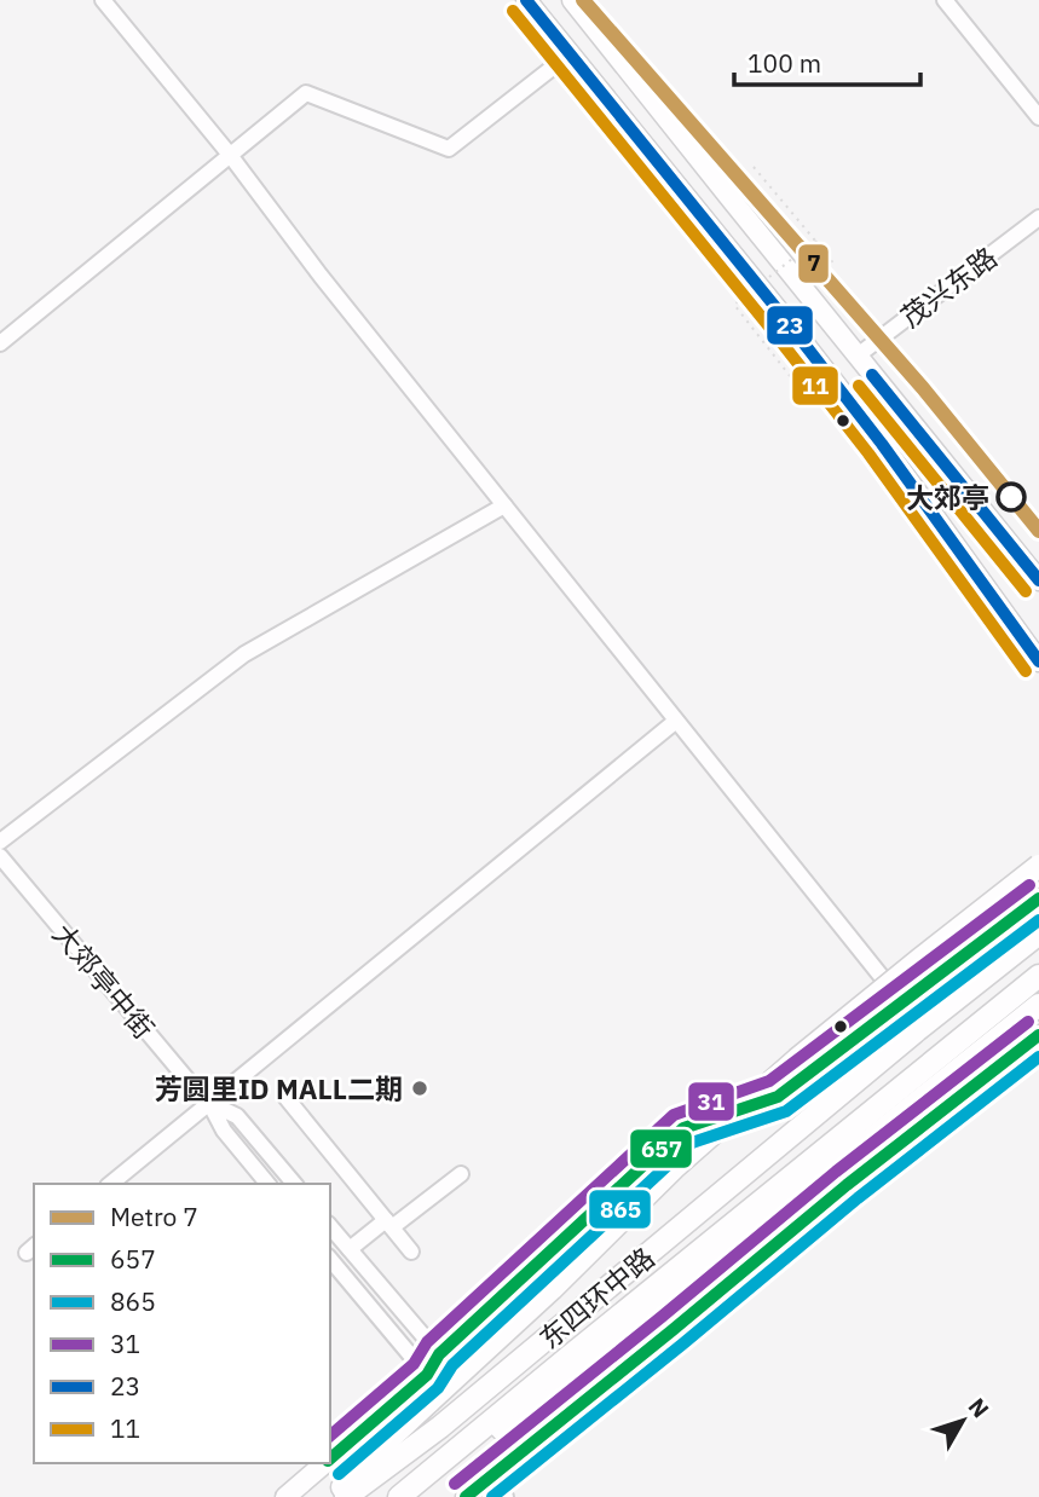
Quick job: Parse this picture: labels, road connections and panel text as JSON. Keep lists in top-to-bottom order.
{
  "streets": {
    "highway": ["东四环中路"],
    "street": ["茂兴东路", "大郊亭中街"]
  },
  "places": ["大郊亭", "芳圆里ID MALL二期"],
  "lines": [
    "metro line 7",
    "transit line 23",
    "transit line 11",
    "transit line 31",
    "transit line 657",
    "transit line 865"
  ],
  "legend": [
    "Metro 7",
    "657",
    "865",
    "31",
    "23",
    "11"
  ],
  "scale_bar": "100 m",
  "north": "top right"
}
